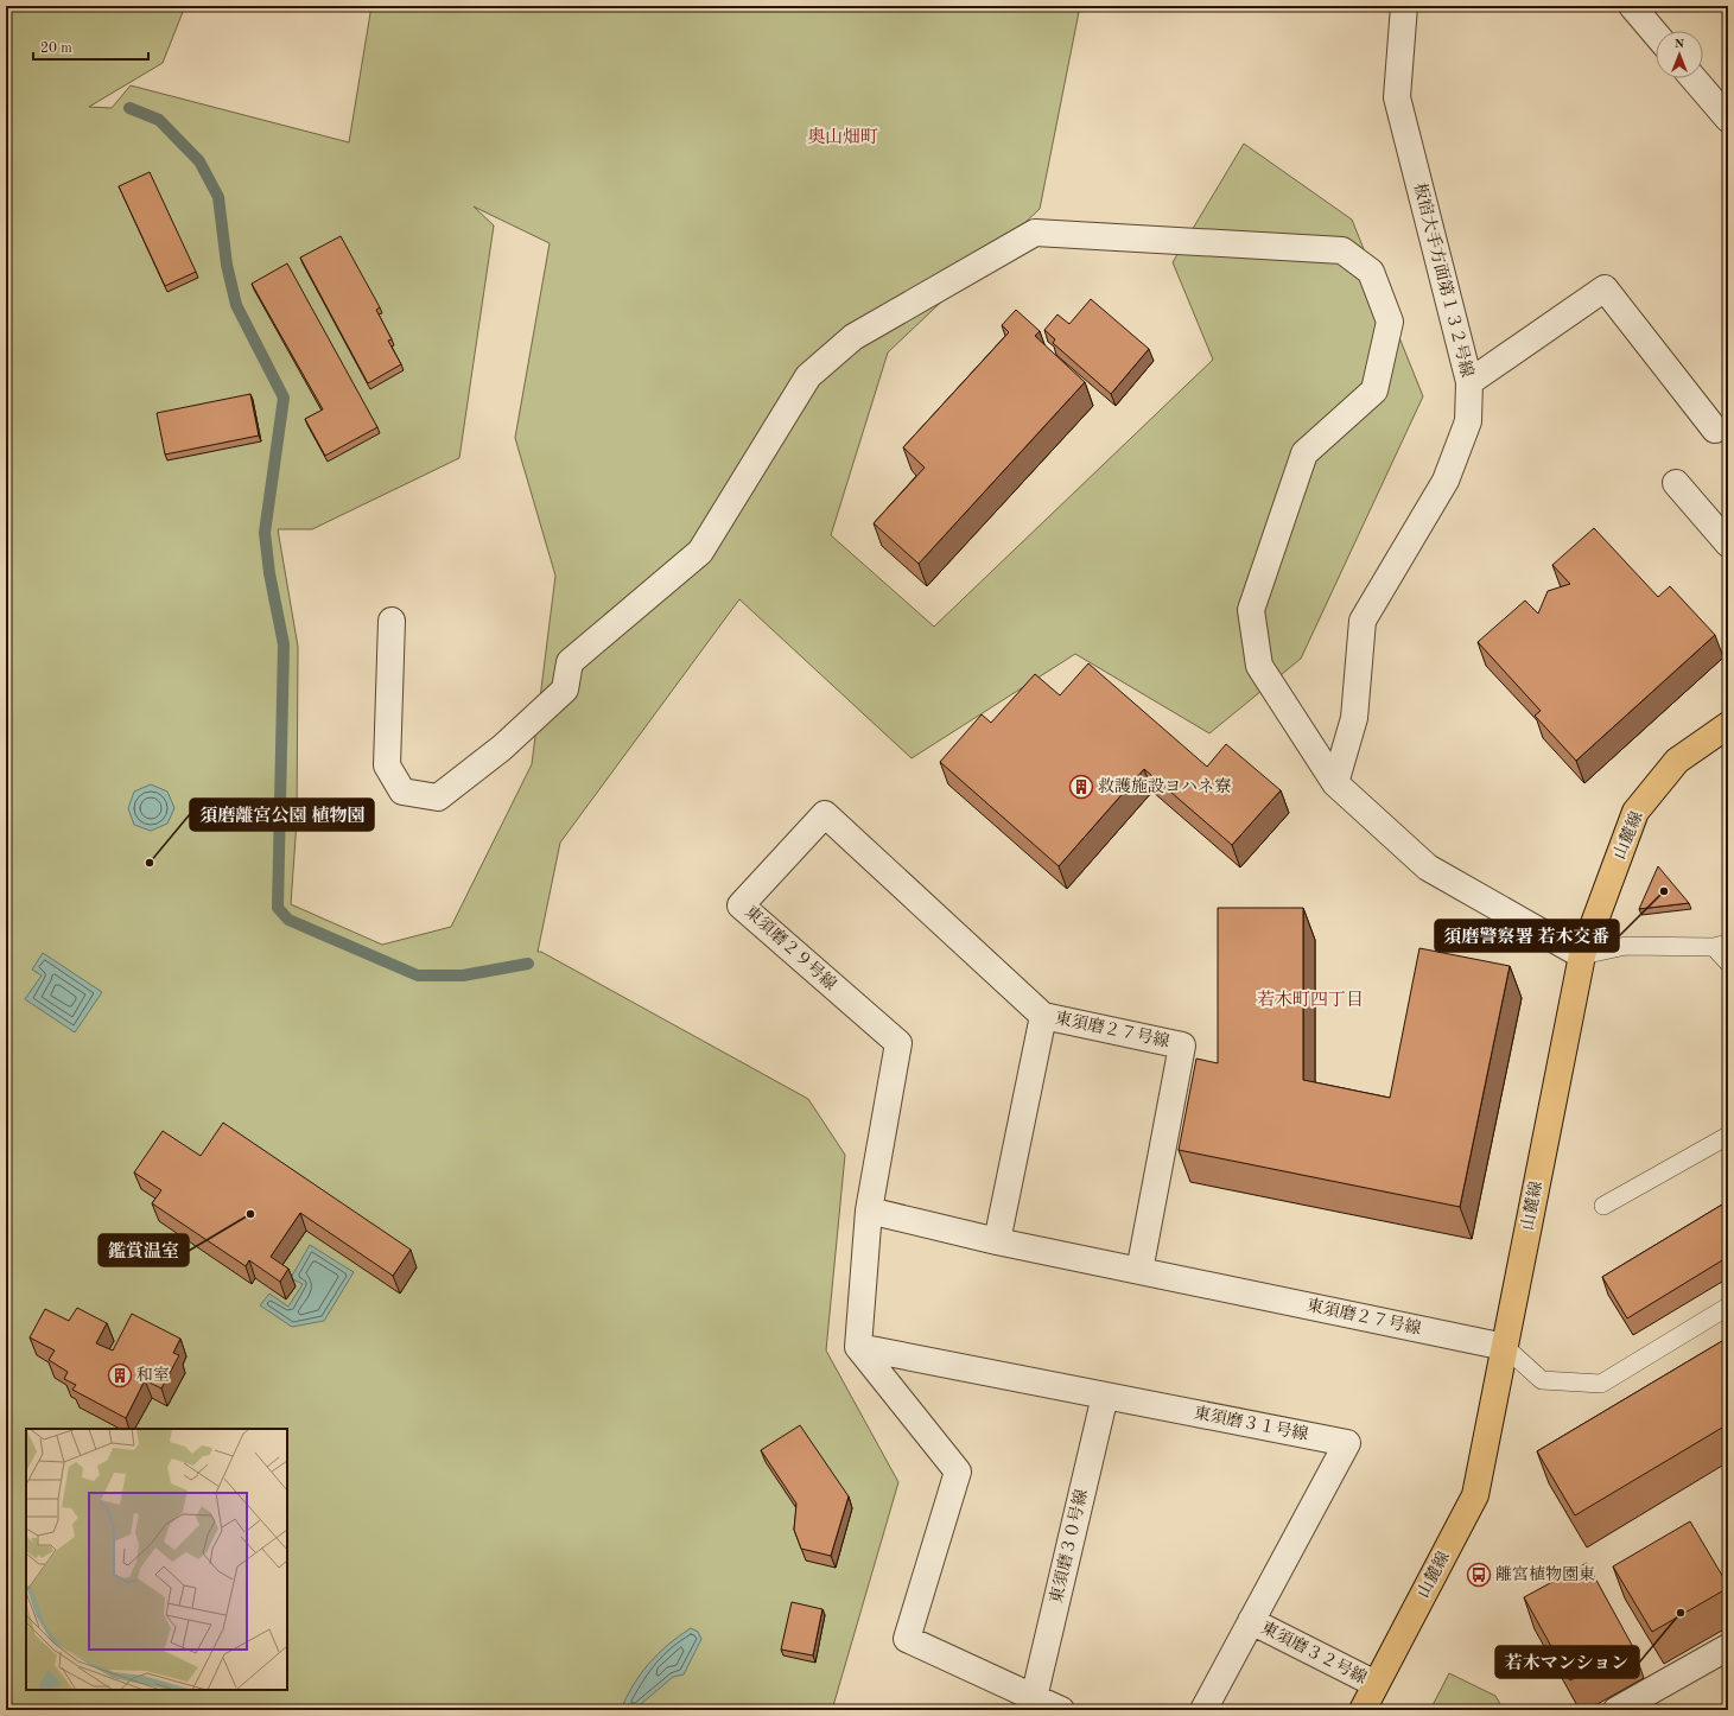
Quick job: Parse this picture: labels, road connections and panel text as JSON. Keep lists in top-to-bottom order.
{
  "streets": {
    "main road": ["山麓線"],
    "street": [
      "板宿大手方面第１３２号線",
      "東須磨２９号線",
      "東須磨２７号線",
      "東須磨３１号線",
      "東須磨３０号線",
      "東須磨３２号線"
    ]
  },
  "crossings": [
    ["山麓線", "東須磨２７号線"],
    ["山麓線", "東須磨３２号線"],
    ["東須磨２９号線", "東須磨２７号線"],
    ["東須磨３１号線", "東須磨３０号線"],
    ["東須磨３１号線", "東須磨３２号線"]
  ],
  "districts": ["奥山畑町", "若木町四丁目"],
  "places": {
    "building": ["救護施設ヨハネ寮", "和室"],
    "other": [
      "須磨離宮公園 植物園",
      "須磨警察署 若木交番",
      "鑑賞温室",
      "若木マンション"
    ],
    "bus stop": ["離宮植物園東"]
  },
  "scale_bar": "20 m",
  "north": "top"
}
